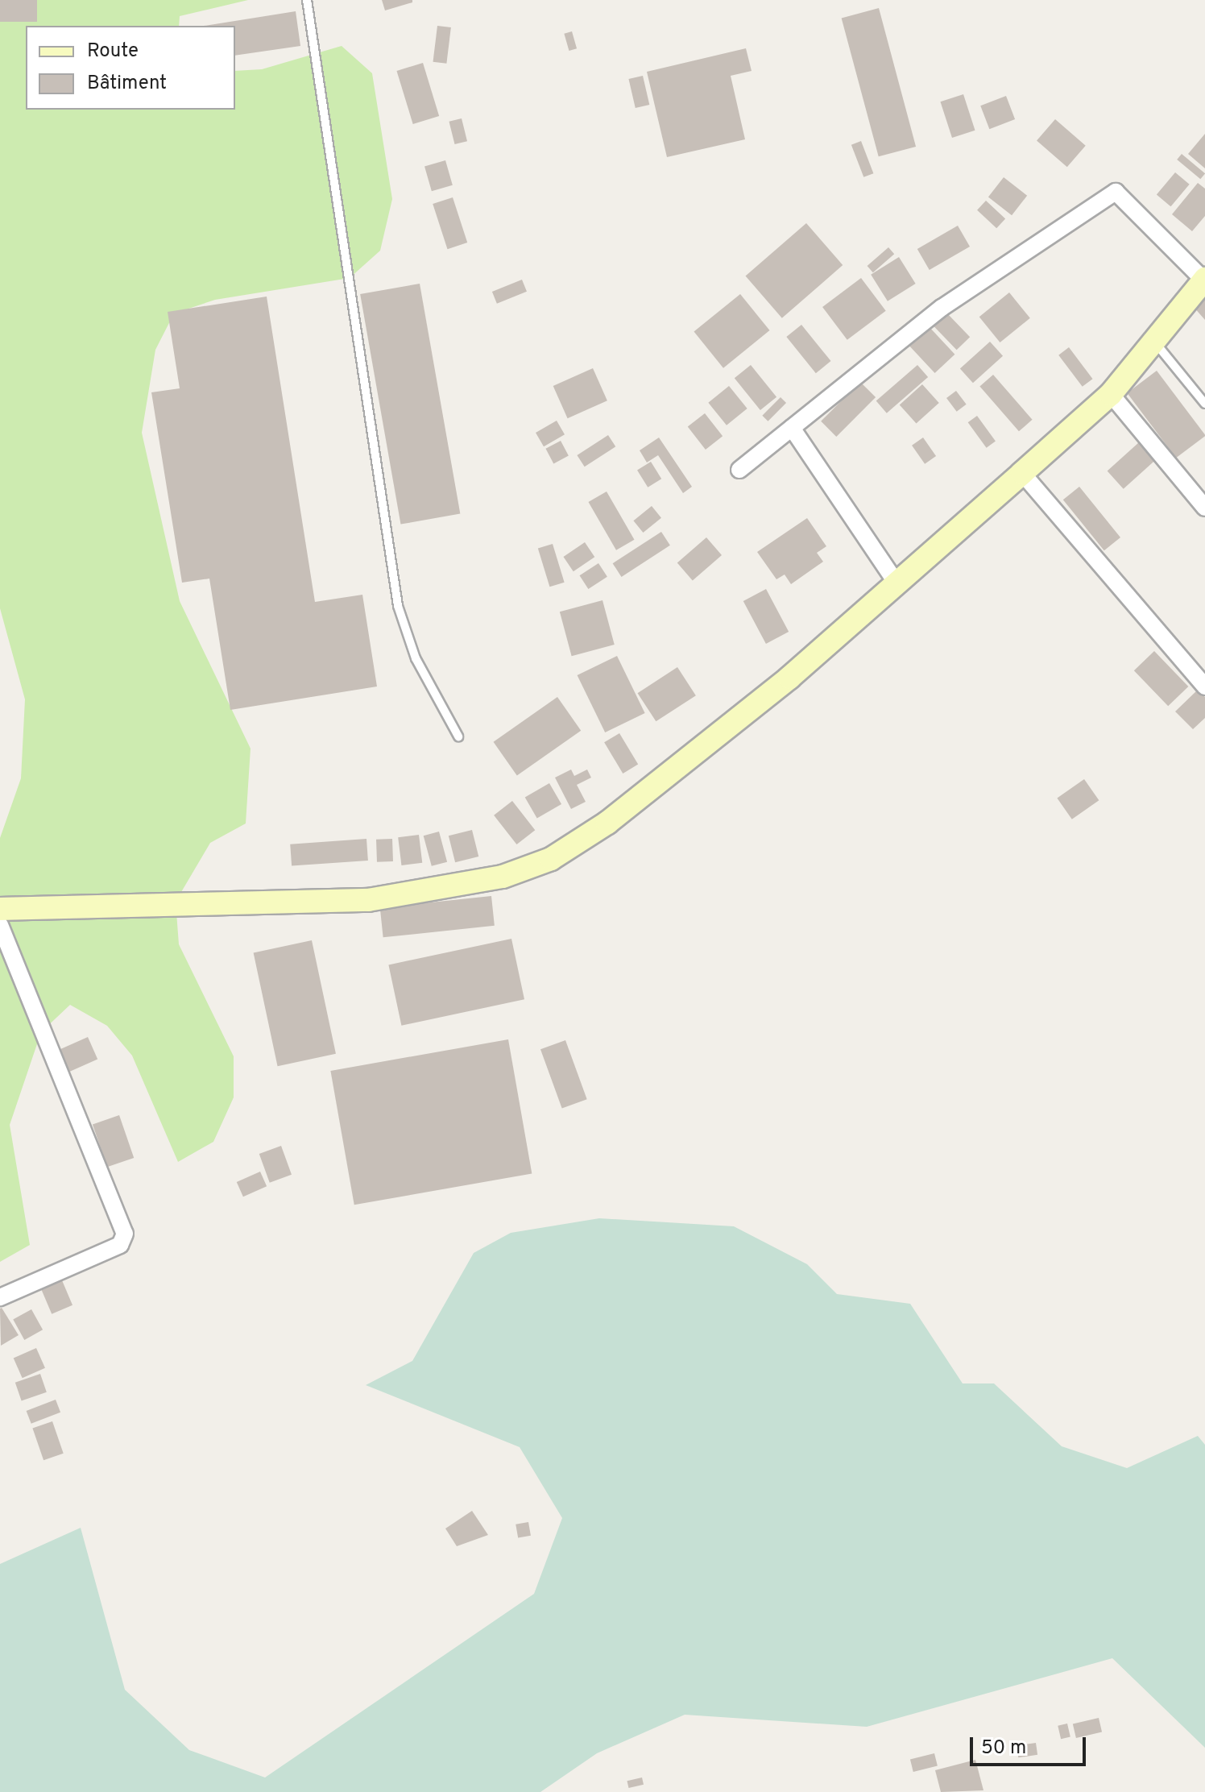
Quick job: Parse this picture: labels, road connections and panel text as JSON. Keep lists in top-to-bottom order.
{
  "legend": ["Route", "Bâtiment"],
  "scale_bar": "50 m"
}
